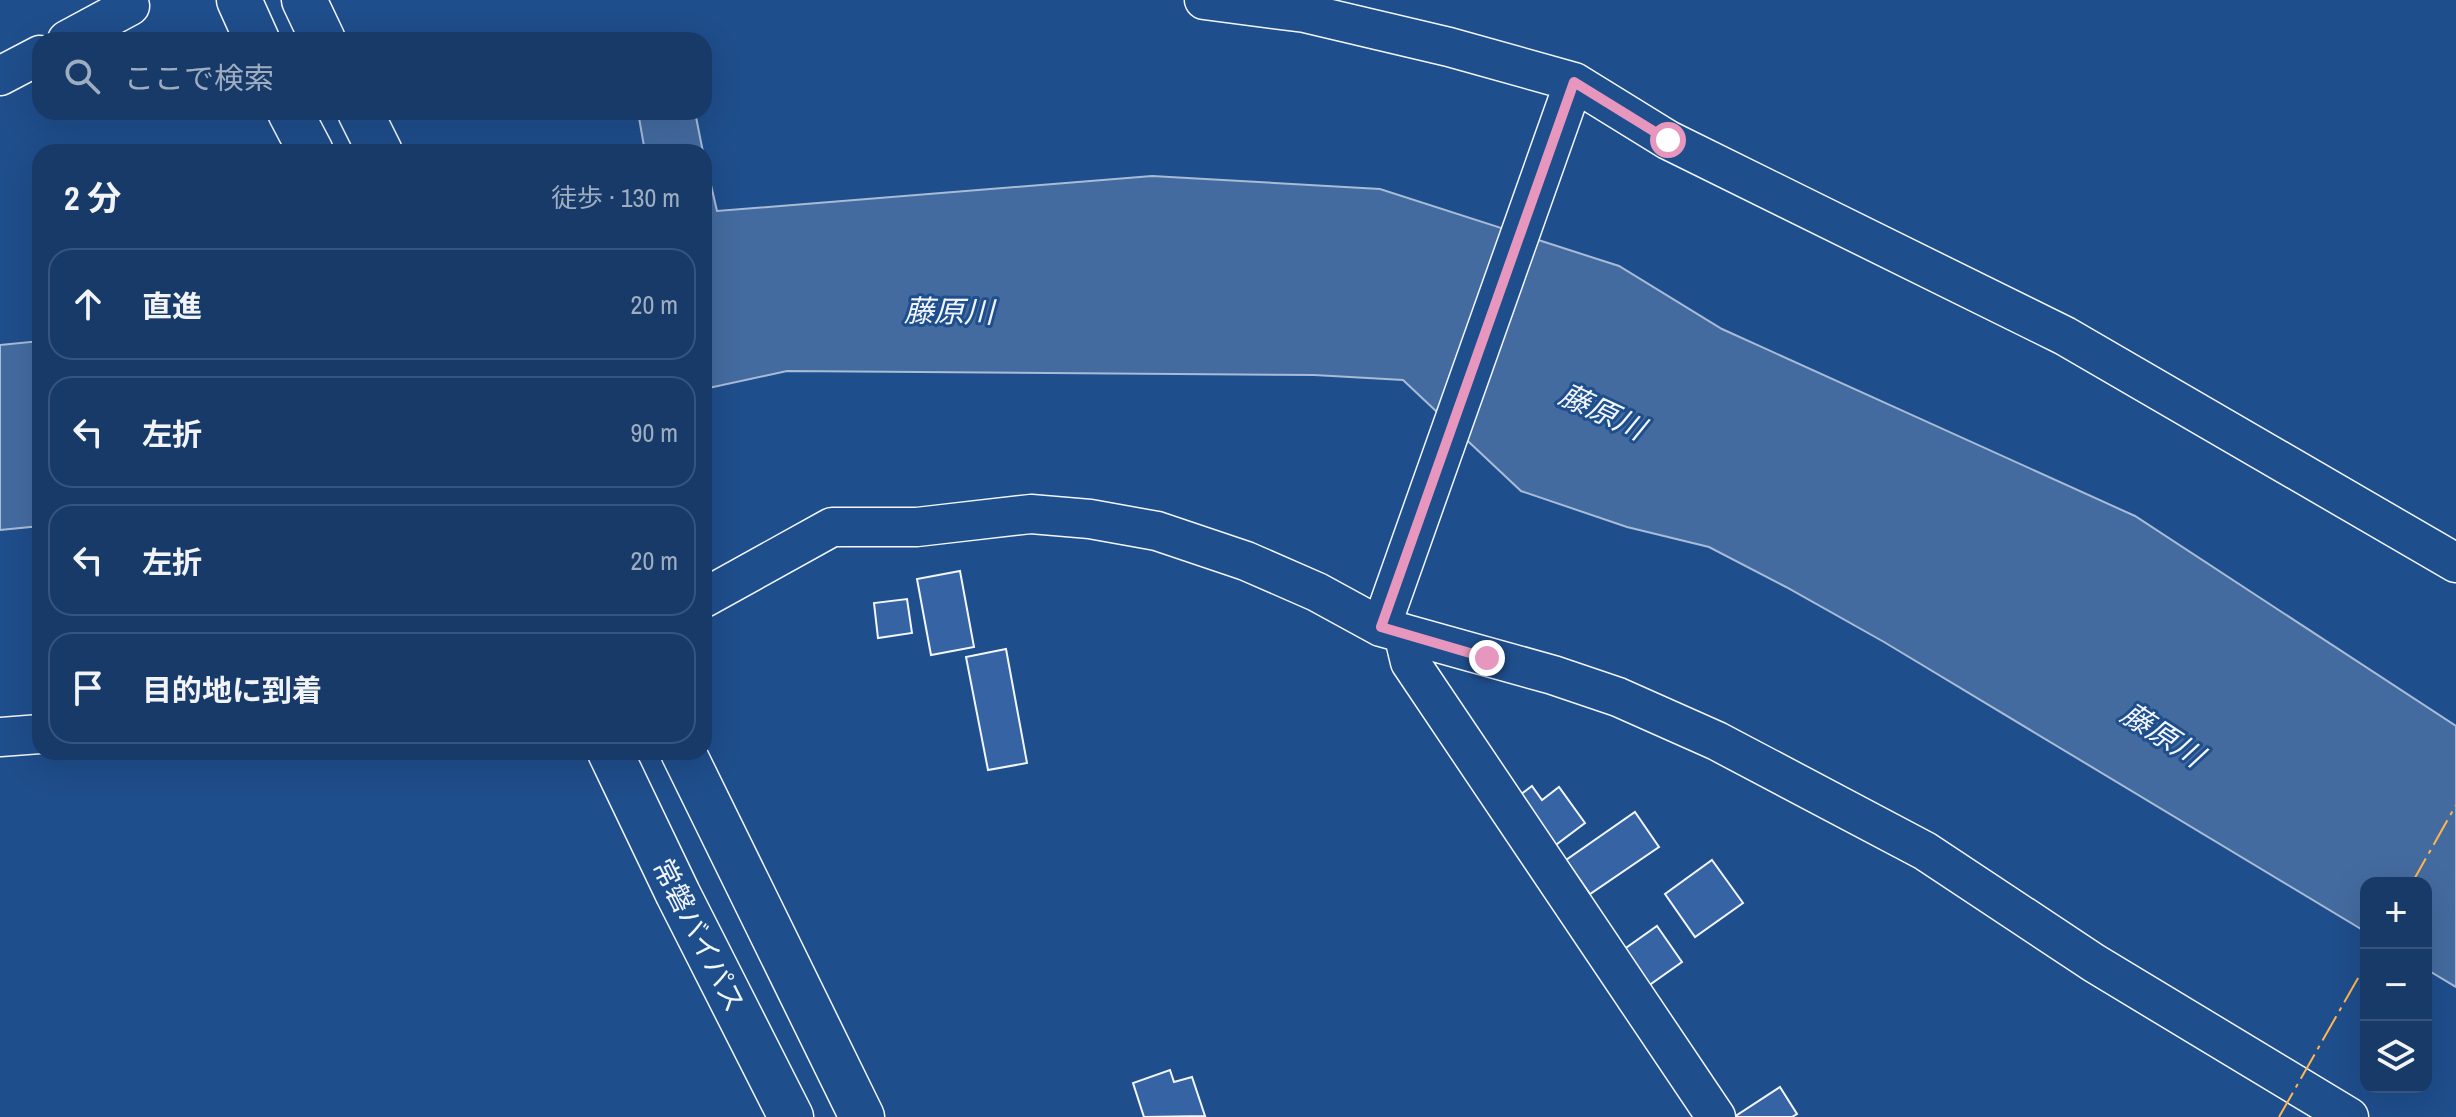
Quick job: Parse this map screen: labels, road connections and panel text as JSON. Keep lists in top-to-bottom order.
{
  "streets": {
    "highway": ["常磐バイパス"]
  },
  "water": ["藤原川"],
  "page": {
    "search": "ここで検索",
    "heading": ["2 分", "徒歩 · 130 m"],
    "list": [
      ["直進", "20 m"],
      ["左折", "90 m"],
      ["左折", "20 m"],
      "目的地に到着"
    ],
    "map_buttons": ["+", "−"]
  }
}
